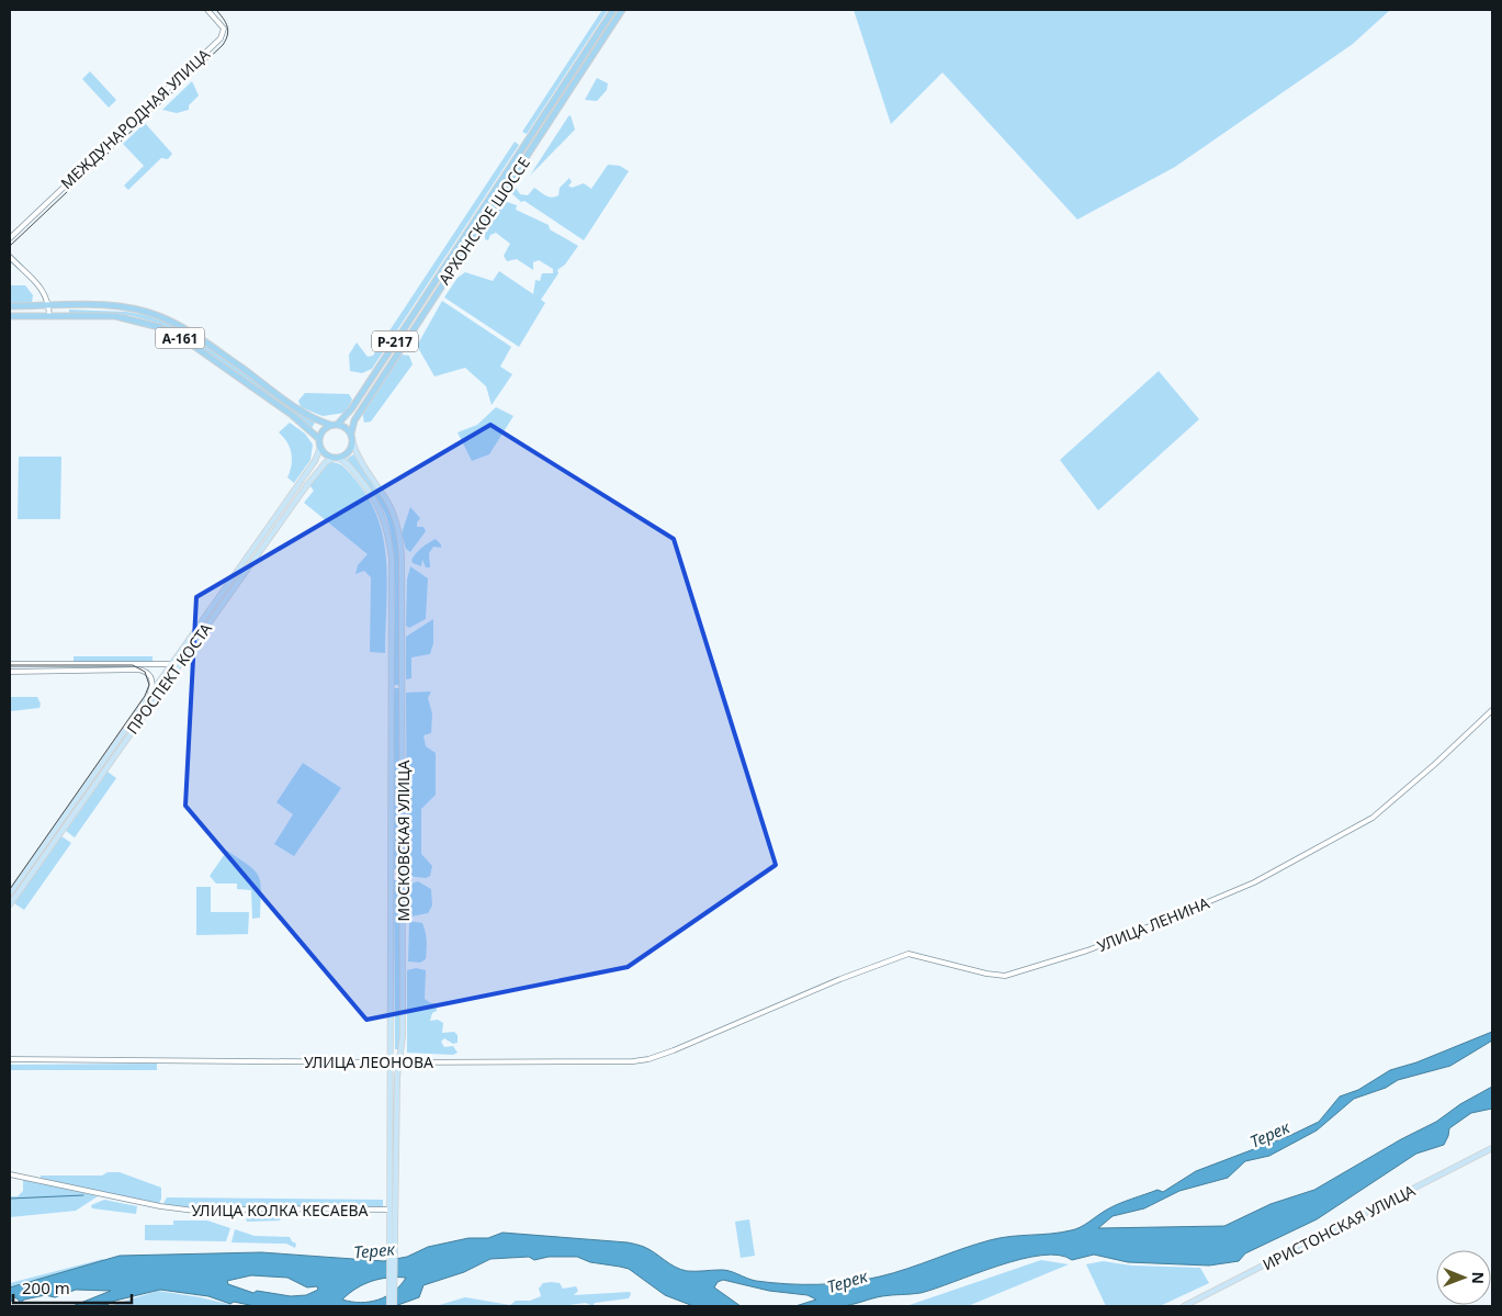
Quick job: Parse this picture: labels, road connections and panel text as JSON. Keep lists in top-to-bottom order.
{
  "streets": {
    "highway": ["АРХОНСКОЕ ШОССЕ", "А-161", "Р-217"],
    "main road": ["ПРОСПЕКТ КОСТА", "МОСКОВСКАЯ УЛИЦА", "ИРИСТОНСКАЯ УЛИЦА"],
    "street": [
      "МЕЖДУНАРОДНАЯ УЛИЦА",
      "УЛИЦА ЛЕНИНА",
      "УЛИЦА ЛЕОНОВА",
      "УЛИЦА КОЛКА КЕСАЕВА"
    ]
  },
  "crossings": [
    ["АРХОНСКОЕ ШОССЕ", "А-161"],
    ["АРХОНСКОЕ ШОССЕ", "ПРОСПЕКТ КОСТА"],
    ["АРХОНСКОЕ ШОССЕ", "МОСКОВСКАЯ УЛИЦА"],
    ["А-161", "ПРОСПЕКТ КОСТА"],
    ["А-161", "МОСКОВСКАЯ УЛИЦА"],
    ["ПРОСПЕКТ КОСТА", "МОСКОВСКАЯ УЛИЦА"],
    ["МОСКОВСКАЯ УЛИЦА", "УЛИЦА ЛЕОНОВА"],
    ["МОСКОВСКАЯ УЛИЦА", "УЛИЦА КОЛКА КЕСАЕВА"],
    ["УЛИЦА ЛЕНИНА", "УЛИЦА ЛЕОНОВА"]
  ],
  "water": ["Терек"],
  "scale_bar": "200 m",
  "north": "right"
}
